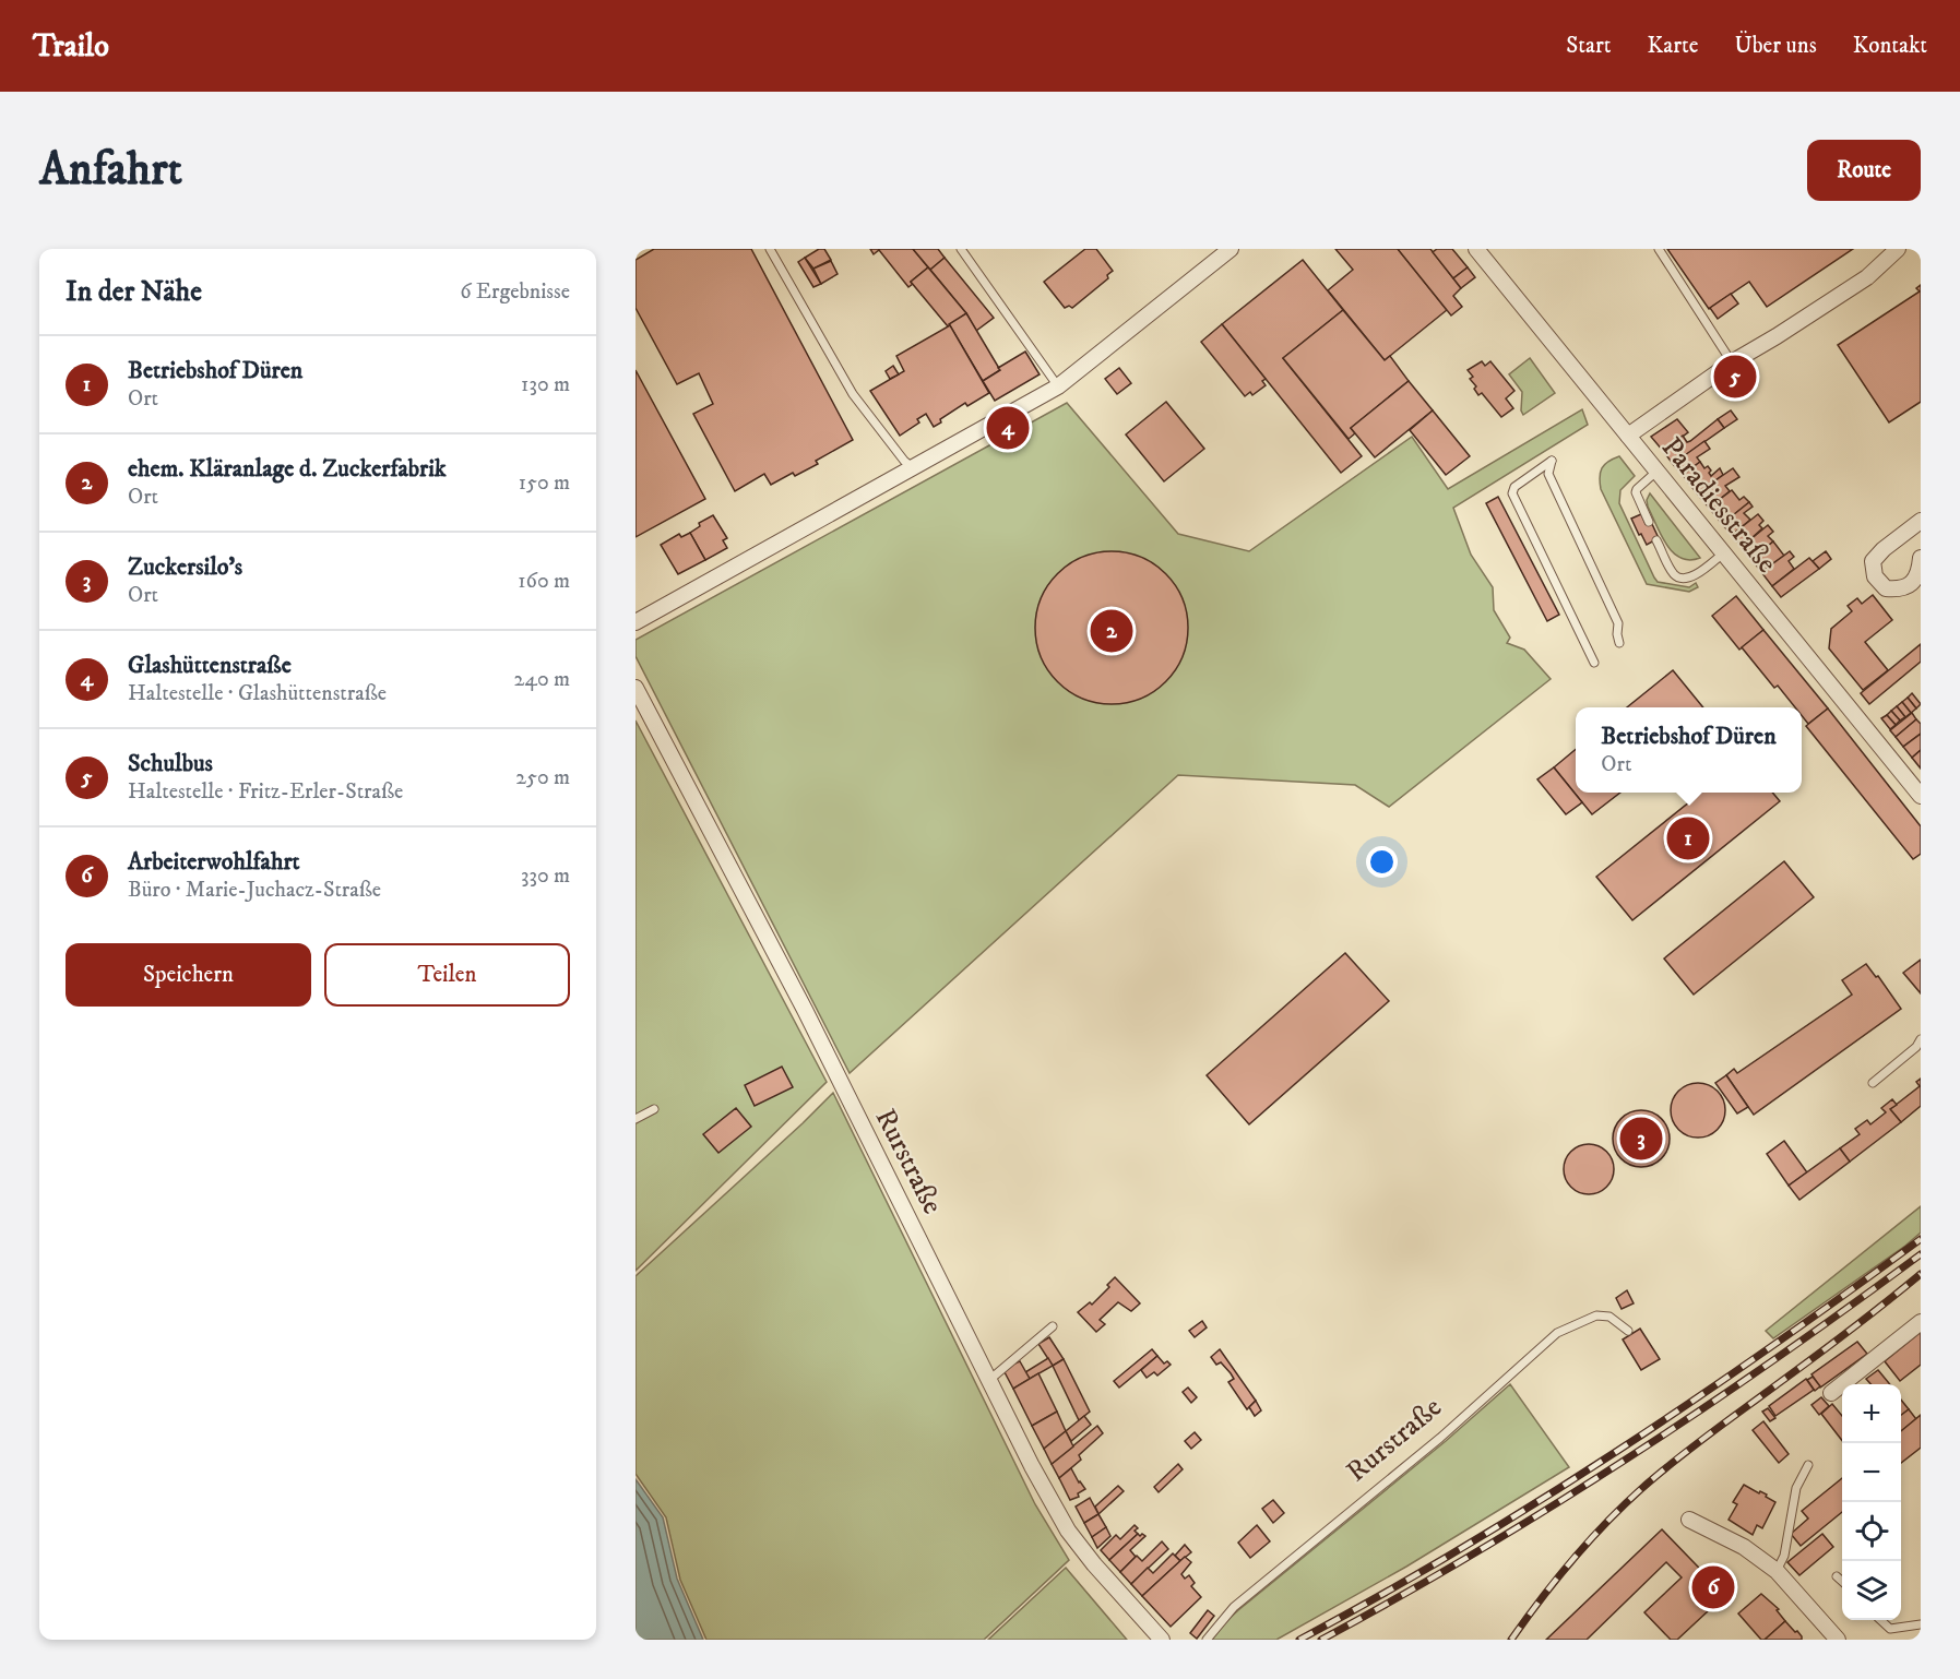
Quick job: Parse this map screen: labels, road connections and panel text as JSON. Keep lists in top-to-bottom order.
{
  "streets": {
    "street": ["Paradiesstraße", "Rurstraße"]
  },
  "page": {
    "header": "Trailo",
    "nav": [
      "Start",
      "Karte",
      "Über uns",
      "Kontakt"
    ],
    "buttons": [
      "Route",
      ["Speichern", "Teilen"]
    ],
    "title": "Anfahrt",
    "heading": ["In der Nähe", "6 Ergebnisse"],
    "list": [
      {
        "mark": "1",
        "name": "Betriebshof Düren",
        "note": "Ort",
        "value": "130 m"
      },
      {
        "mark": "2",
        "name": "ehem. Kläranlage d. Zuckerfabrik",
        "note": "Ort",
        "value": "150 m"
      },
      {
        "mark": "3",
        "name": "Zuckersilo's",
        "note": "Ort",
        "value": "160 m"
      },
      {
        "mark": "4",
        "name": "Glashüttenstraße",
        "note": "Haltestelle · Glashüttenstraße",
        "value": "240 m"
      },
      {
        "mark": "5",
        "name": "Schulbus",
        "note": "Haltestelle · Fritz-Erler-Straße",
        "value": "250 m"
      },
      {
        "mark": "6",
        "name": "Arbeiterwohlfahrt",
        "note": "Büro · Marie-Juchacz-Straße",
        "value": "330 m"
      }
    ],
    "pins": [
      "5",
      "4",
      "2",
      "1",
      "3",
      "6"
    ],
    "popup": ["Betriebshof Düren", "Ort"],
    "map_buttons": ["+", "−"]
  }
}
